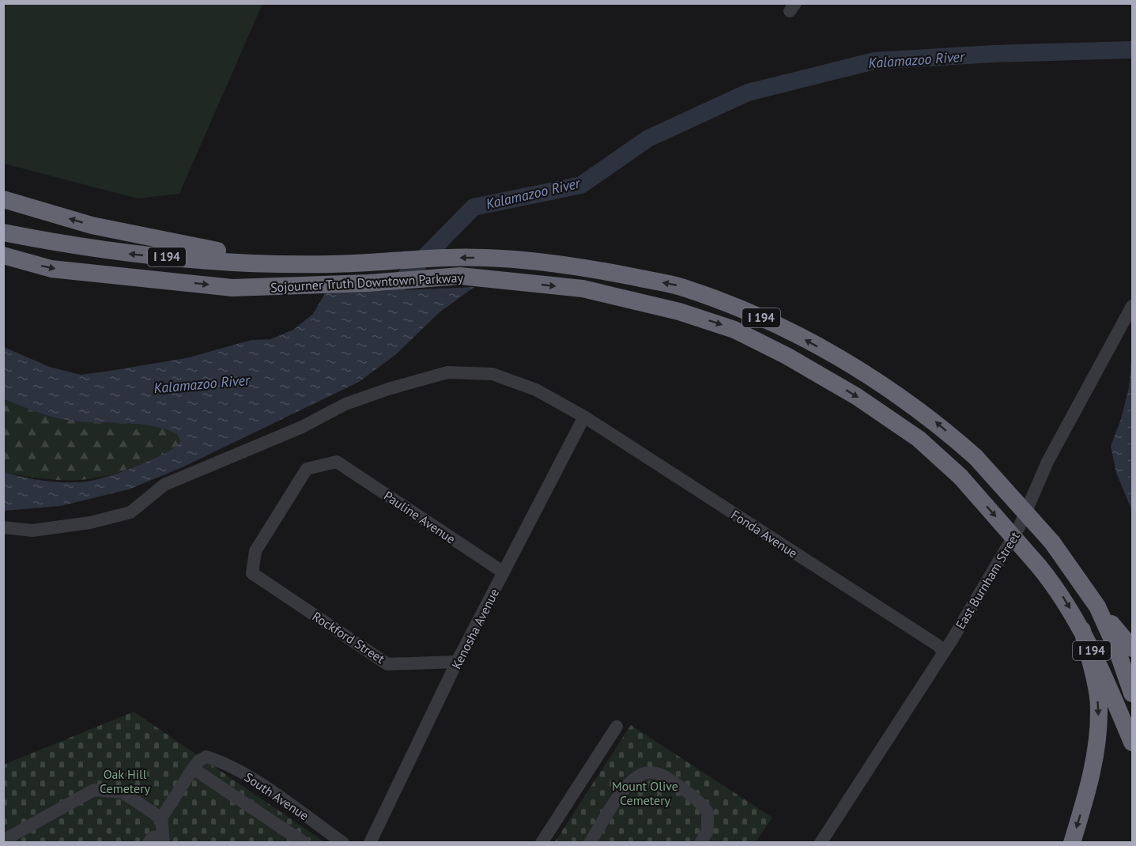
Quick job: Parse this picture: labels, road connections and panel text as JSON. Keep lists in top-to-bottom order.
{
  "streets": {
    "highway": ["I 194", "Sojourner Truth Downtown Parkway"],
    "street": [
      "Pauline Avenue",
      "Fonda Avenue",
      "East Burnham Street",
      "Kenosha Avenue",
      "Rockford Street",
      "South Avenue"
    ]
  },
  "crossings": [
    ["Pauline Avenue", "Kenosha Avenue"],
    ["Pauline Avenue", "Rockford Street"],
    ["Fonda Avenue", "East Burnham Street"],
    ["Fonda Avenue", "Kenosha Avenue"],
    ["Kenosha Avenue", "Rockford Street"]
  ],
  "water": ["Kalamazoo River"],
  "parks": ["Oak Hill Cemetery", "Mount Olive Cemetery"]
}
